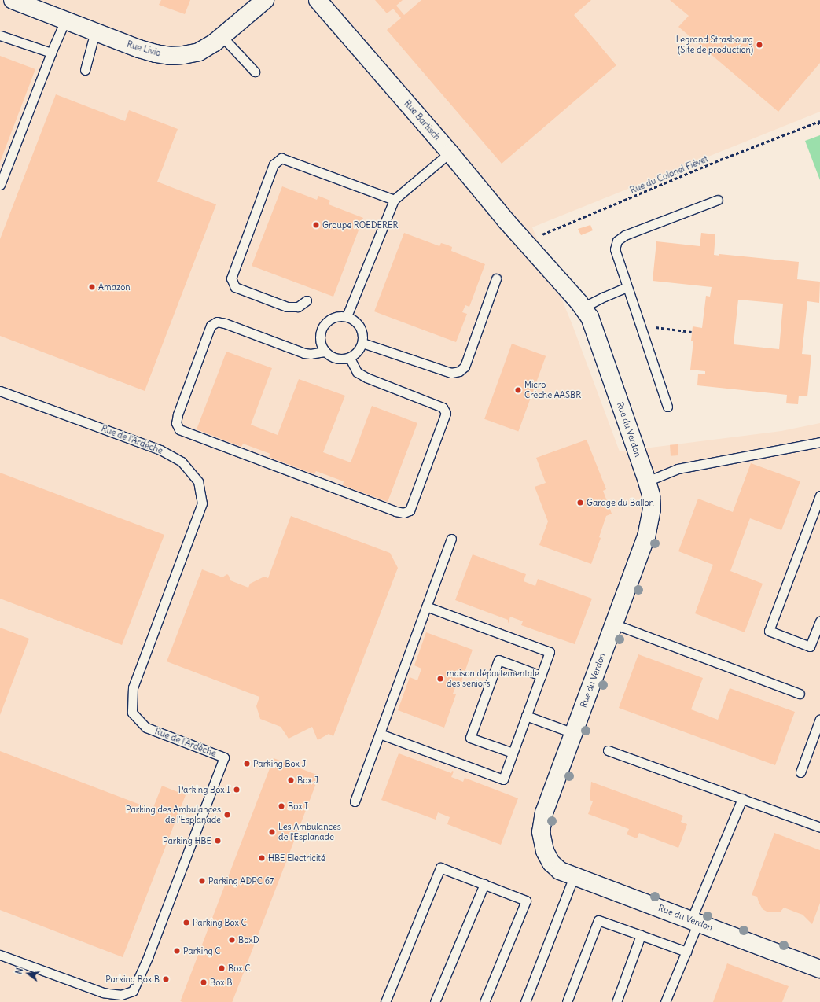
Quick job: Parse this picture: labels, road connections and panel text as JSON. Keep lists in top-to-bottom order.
{
  "streets": {
    "street": ["Rue Livio", "Rue Bartisch", "Rue du Verdon"],
    "lane": ["Rue de l'Ardèche"],
    "path": ["Rue du Colonel Fiévet"]
  },
  "crossings": [
    ["Rue Bartisch", "Rue du Colonel Fiévet"],
    ["Rue Bartisch", "Rue du Verdon"],
    ["Rue du Colonel Fiévet", "Rue du Verdon"]
  ],
  "places": [
    "Legrand Strasbourg (Site de production)",
    "Groupe ROEDERER",
    "Amazon",
    "Micro Crèche AASBR",
    "Garage du Ballon",
    "maison départementale des seniors",
    "Parking Box J",
    "Box J",
    "Parking Box I",
    "Box I",
    "Parking des Ambulances de l'Esplanade",
    "Les Ambulances de l'Esplanade",
    "Parking HBE",
    "HBE Electricité",
    "Parking ADPC 67",
    "Parking Box C",
    "BoxD",
    "Parking C",
    "Box C",
    "Parking Box B",
    "Box B"
  ],
  "north": "left"
}
